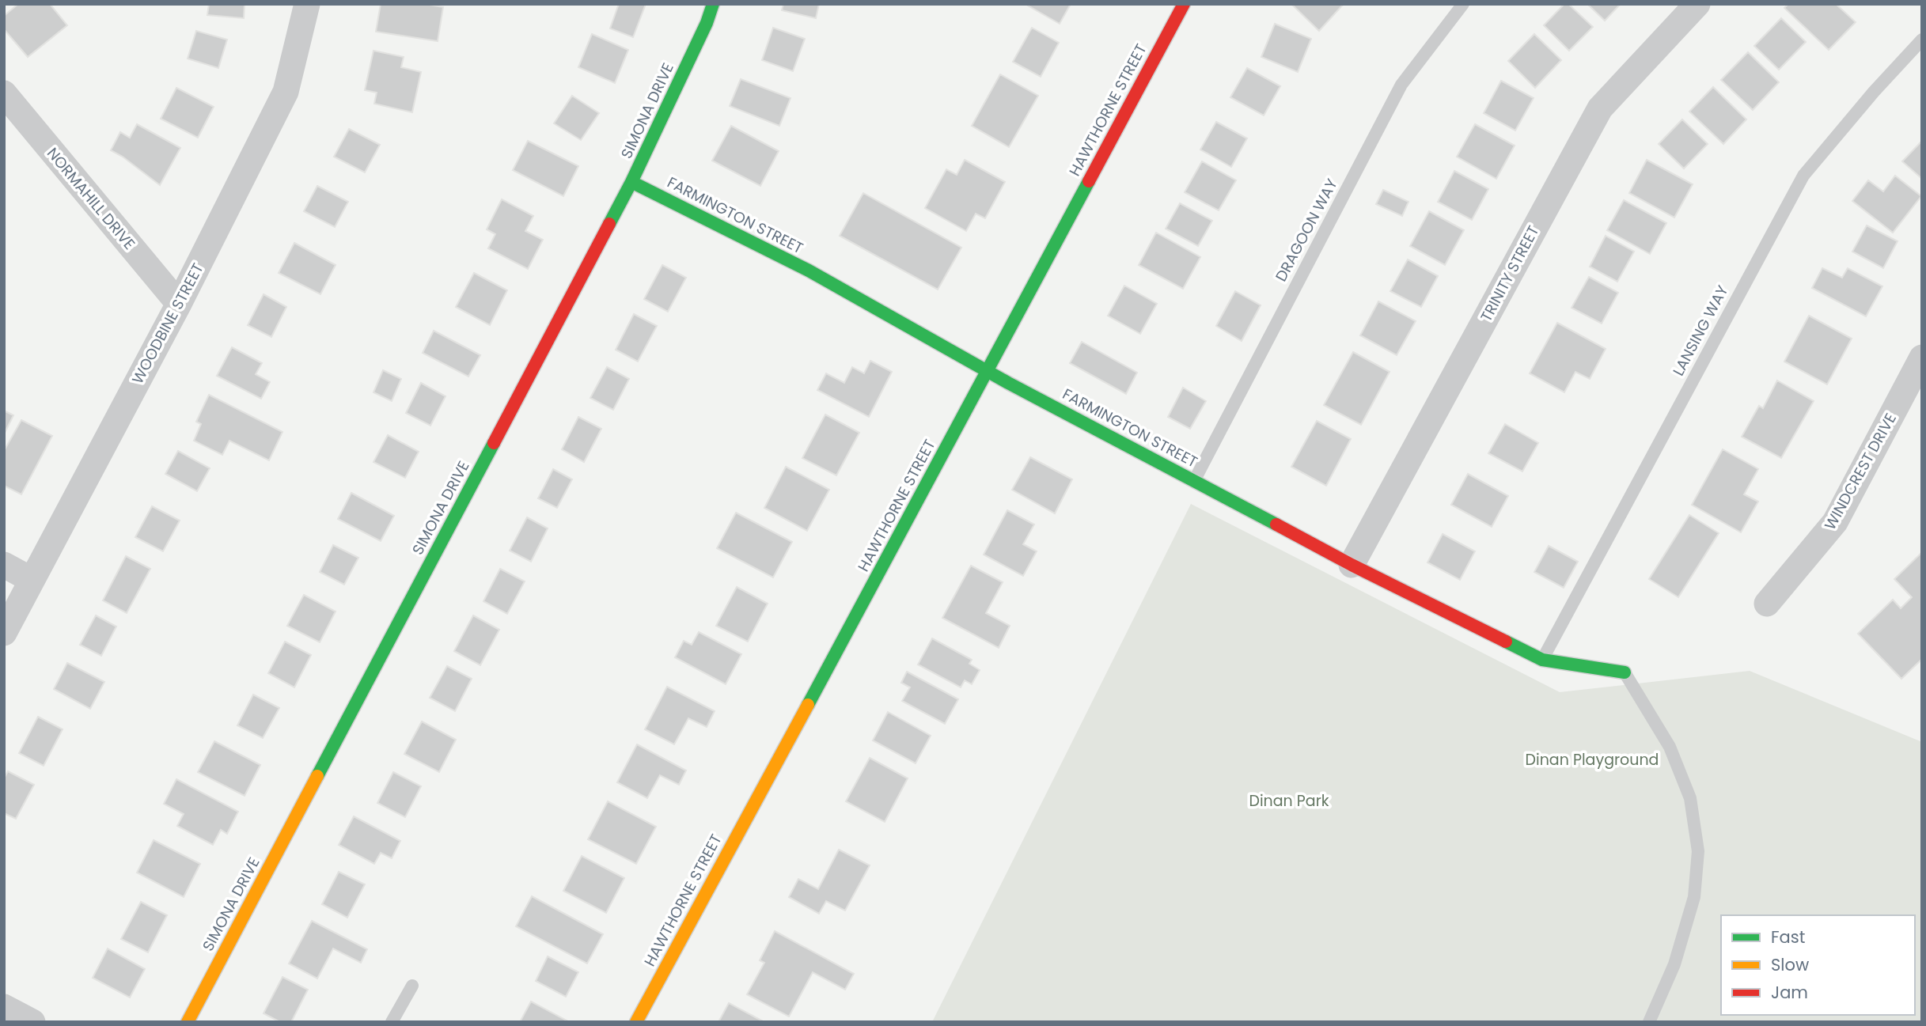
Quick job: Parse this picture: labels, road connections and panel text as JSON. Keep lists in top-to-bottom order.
{
  "streets": {
    "street": [
      "HAWTHORNE STREET",
      "SIMONA DRIVE",
      "NORMAHILL DRIVE",
      "FARMINGTON STREET",
      "TRINITY STREET",
      "WOODBINE STREET",
      "WINDCREST DRIVE"
    ],
    "lane": ["DRAGOON WAY", "LANSING WAY"]
  },
  "crossings": [
    ["HAWTHORNE STREET", "FARMINGTON STREET"],
    ["SIMONA DRIVE", "FARMINGTON STREET"],
    ["NORMAHILL DRIVE", "WOODBINE STREET"],
    ["FARMINGTON STREET", "DRAGOON WAY"],
    ["FARMINGTON STREET", "TRINITY STREET"],
    ["FARMINGTON STREET", "LANSING WAY"]
  ],
  "parks": ["Dinan Playground", "Dinan Park"],
  "legend": ["Fast", "Slow", "Jam"]
}
